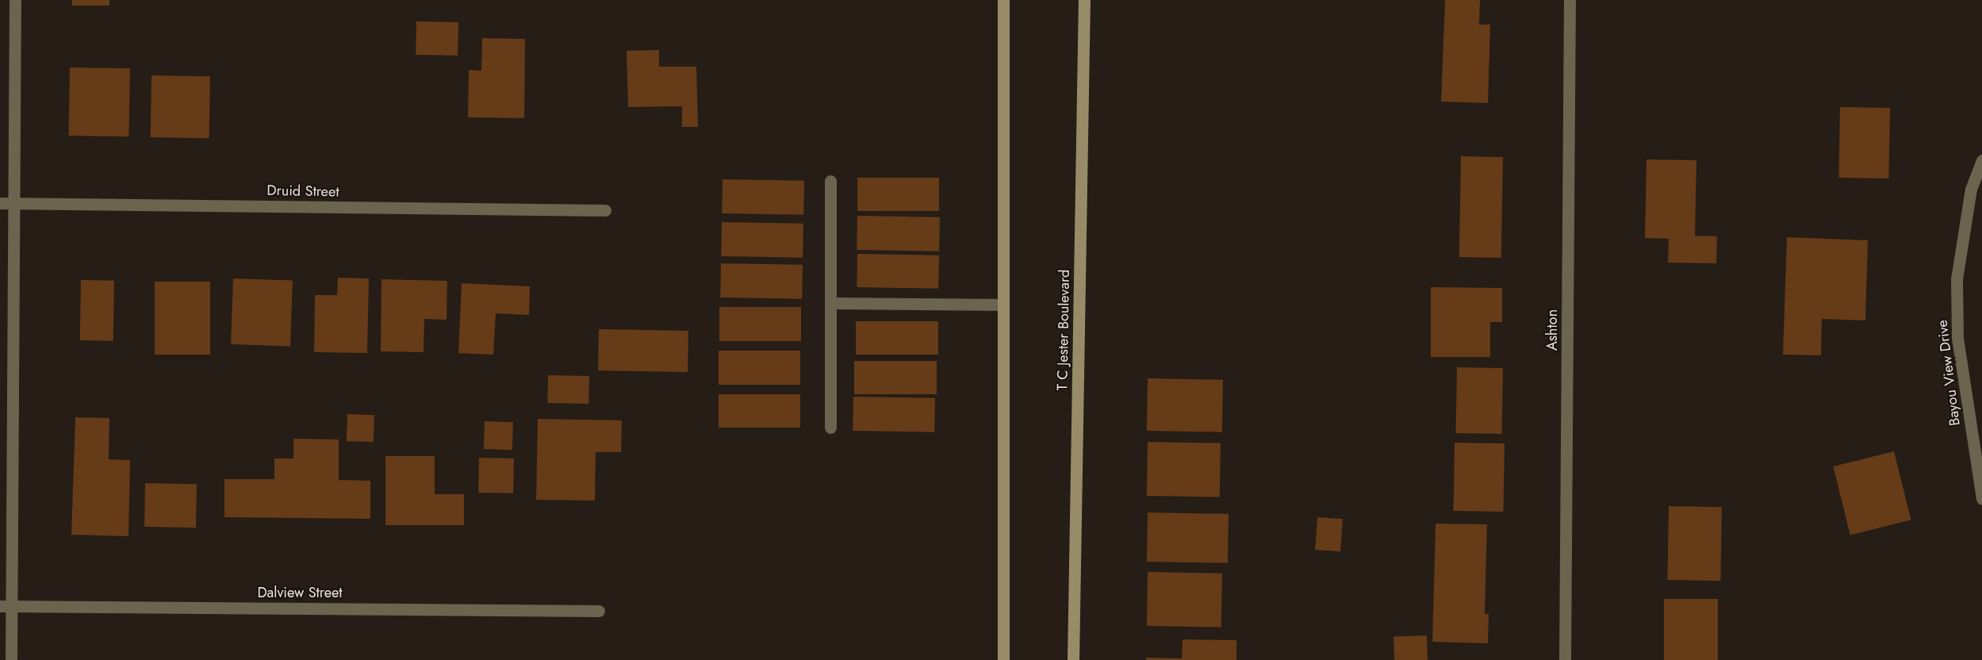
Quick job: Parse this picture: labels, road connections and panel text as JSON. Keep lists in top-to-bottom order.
{
  "streets": {
    "main road": ["T C Jester Boulevard"],
    "street": [
      "Druid Street",
      "Ashton",
      "Bayou View Drive",
      "Dalview Street"
    ]
  }
}
